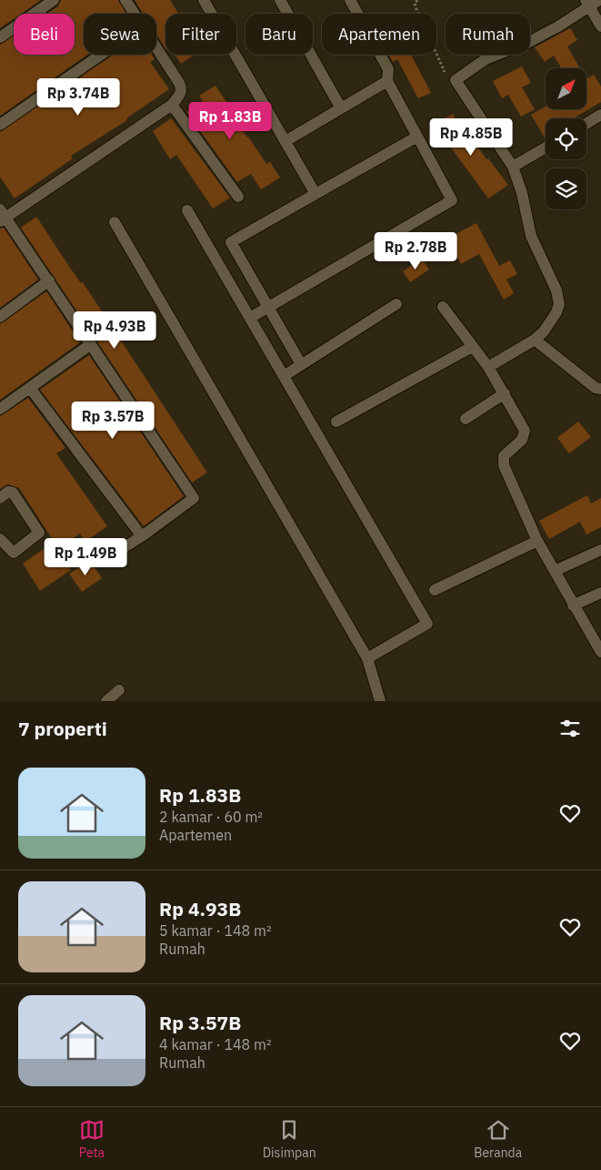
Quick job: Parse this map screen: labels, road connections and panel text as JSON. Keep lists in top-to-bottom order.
{
  "north": "top right",
  "page": {
    "chip": [
      "Beli",
      "Sewa",
      "Filter",
      "Baru",
      "Apartemen",
      "Rumah"
    ],
    "price": [
      "Rp 3.74B",
      "Rp 1.83B",
      "Rp 4.85B",
      "Rp 2.78B",
      "Rp 4.93B",
      "Rp 3.57B",
      "Rp 1.49B"
    ],
    "heading": "7 properti",
    "list": [
      {
        "name": "Rp 1.83B",
        "note": "2 kamar · 60 m² · Apartemen"
      },
      {
        "name": "Rp 4.93B",
        "note": "5 kamar · 148 m² · Rumah"
      },
      {
        "name": "Rp 3.57B",
        "note": "4 kamar · 148 m² · Rumah"
      }
    ],
    "tabs": ["Peta", "Disimpan", "Beranda"]
  }
}
